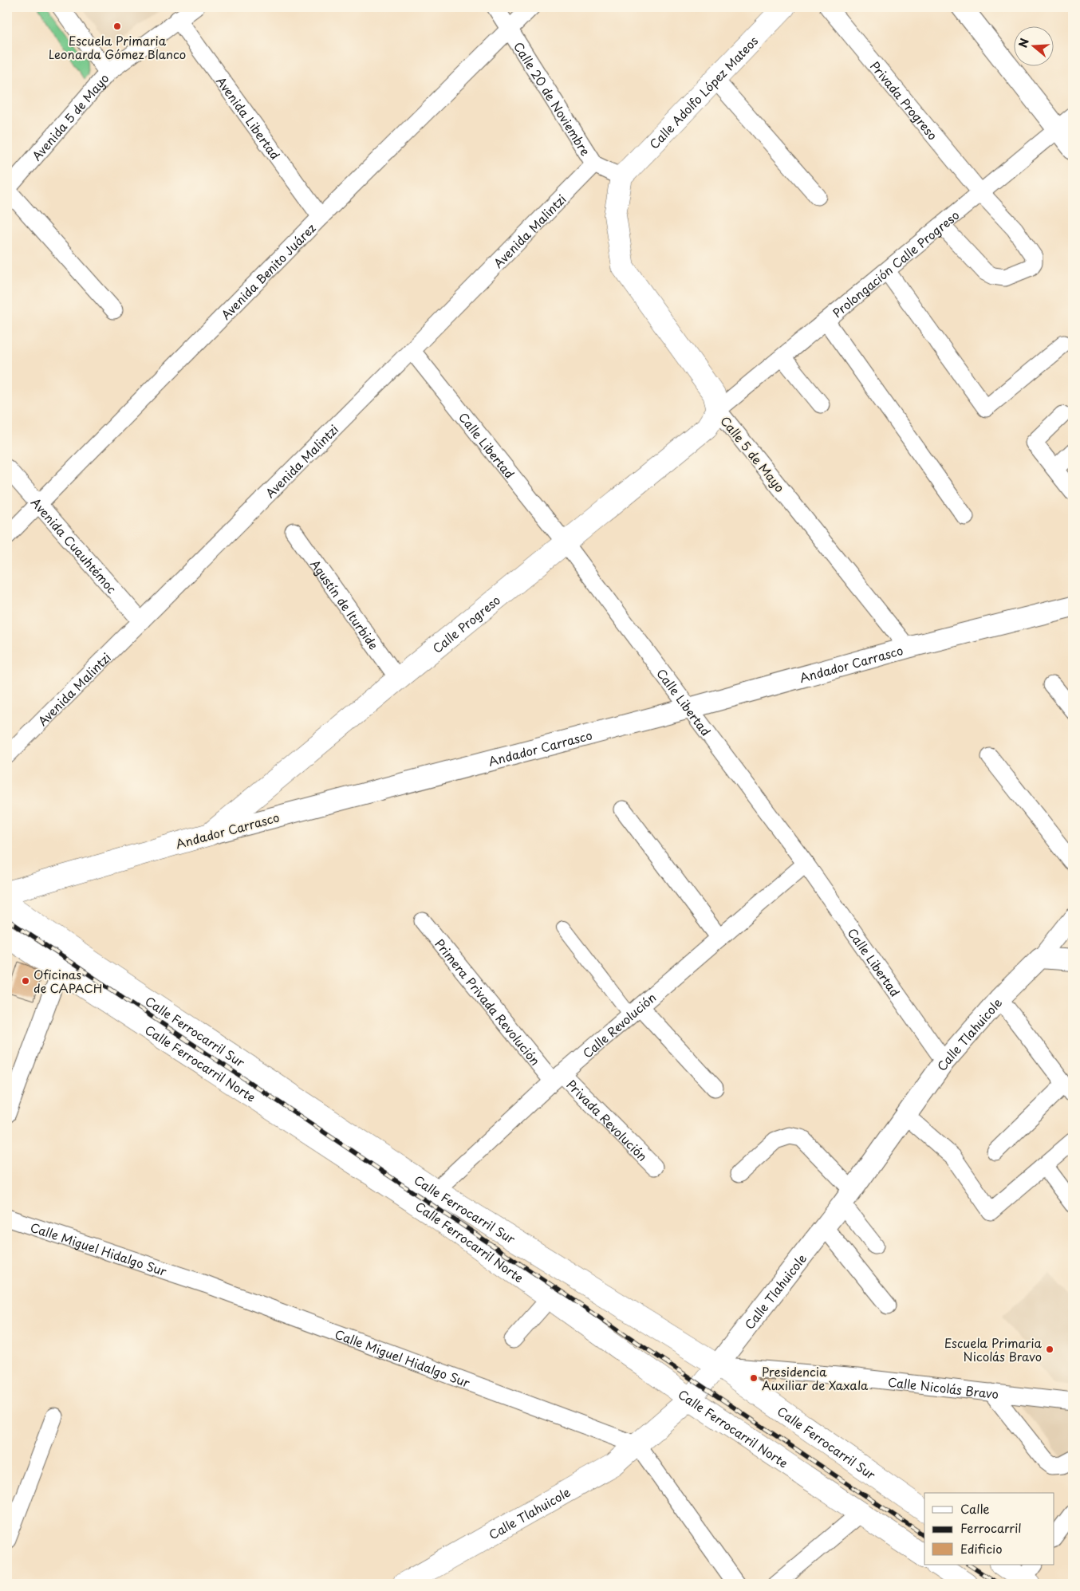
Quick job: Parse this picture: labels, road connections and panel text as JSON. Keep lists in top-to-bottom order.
{
  "streets": {
    "main road": [
      "Calle Adolfo López Mateos",
      "Calle 5 de Mayo",
      "Calle Progreso",
      "Andador Carrasco",
      "Calle Ferrocarril Sur",
      "Calle Tlahuicole",
      "Calle Ferrocarril Norte"
    ],
    "street": [
      "Calle 20 de Noviembre",
      "Privada Progreso",
      "Avenida 5 de Mayo",
      "Avenida Libertad",
      "Avenida Malintzi",
      "Prolongación Calle Progreso",
      "Avenida Benito Juárez",
      "Calle Libertad",
      "Avenida Cuauhtémoc",
      "Agustín de Iturbide",
      "Primera Privada Revolución",
      "Calle Revolución",
      "Privada Revolución",
      "Calle Miguel Hidalgo Sur",
      "Calle Nicolás Bravo"
    ]
  },
  "crossings": [
    ["Calle Adolfo López Mateos", "Calle 20 de Noviembre"],
    ["Calle Adolfo López Mateos", "Calle 5 de Mayo"],
    ["Calle 20 de Noviembre", "Avenida Malintzi"],
    ["Calle 20 de Noviembre", "Avenida Benito Juárez"],
    ["Calle 20 de Noviembre", "Calle 5 de Mayo"],
    ["Privada Progreso", "Prolongación Calle Progreso"],
    ["Avenida 5 de Mayo", "Avenida Libertad"],
    ["Avenida Libertad", "Avenida Benito Juárez"],
    ["Avenida Malintzi", "Calle Libertad"],
    ["Avenida Malintzi", "Avenida Cuauhtémoc"],
    ["Prolongación Calle Progreso", "Calle 5 de Mayo"],
    ["Prolongación Calle Progreso", "Calle Progreso"],
    ["Avenida Benito Juárez", "Avenida Cuauhtémoc"],
    ["Calle Libertad", "Calle Progreso"],
    ["Calle Libertad", "Andador Carrasco"],
    ["Calle Libertad", "Calle Revolución"],
    ["Calle Libertad", "Calle Tlahuicole"],
    ["Calle 5 de Mayo", "Calle Progreso"],
    ["Calle 5 de Mayo", "Andador Carrasco"],
    ["Agustín de Iturbide", "Calle Progreso"],
    ["Calle Progreso", "Andador Carrasco"],
    ["Primera Privada Revolución", "Calle Revolución"],
    ["Primera Privada Revolución", "Privada Revolución"],
    ["Calle Revolución", "Calle Ferrocarril Sur"],
    ["Calle Revolución", "Privada Revolución"],
    ["Calle Ferrocarril Sur", "Calle Tlahuicole"],
    ["Calle Ferrocarril Sur", "Calle Nicolás Bravo"],
    ["Calle Tlahuicole", "Calle Ferrocarril Norte"],
    ["Calle Tlahuicole", "Calle Miguel Hidalgo Sur"],
    ["Calle Tlahuicole", "Calle Nicolás Bravo"]
  ],
  "places": [
    "Escuela Primaria Leonarda Gómez Blanco",
    "Oficinas de CAPACH",
    "Escuela Primaria Nicolás Bravo",
    "Presidencia Auxiliar de Xaxala"
  ],
  "legend": ["Calle", "Ferrocarril", "Edificio"],
  "north": "left"
}
